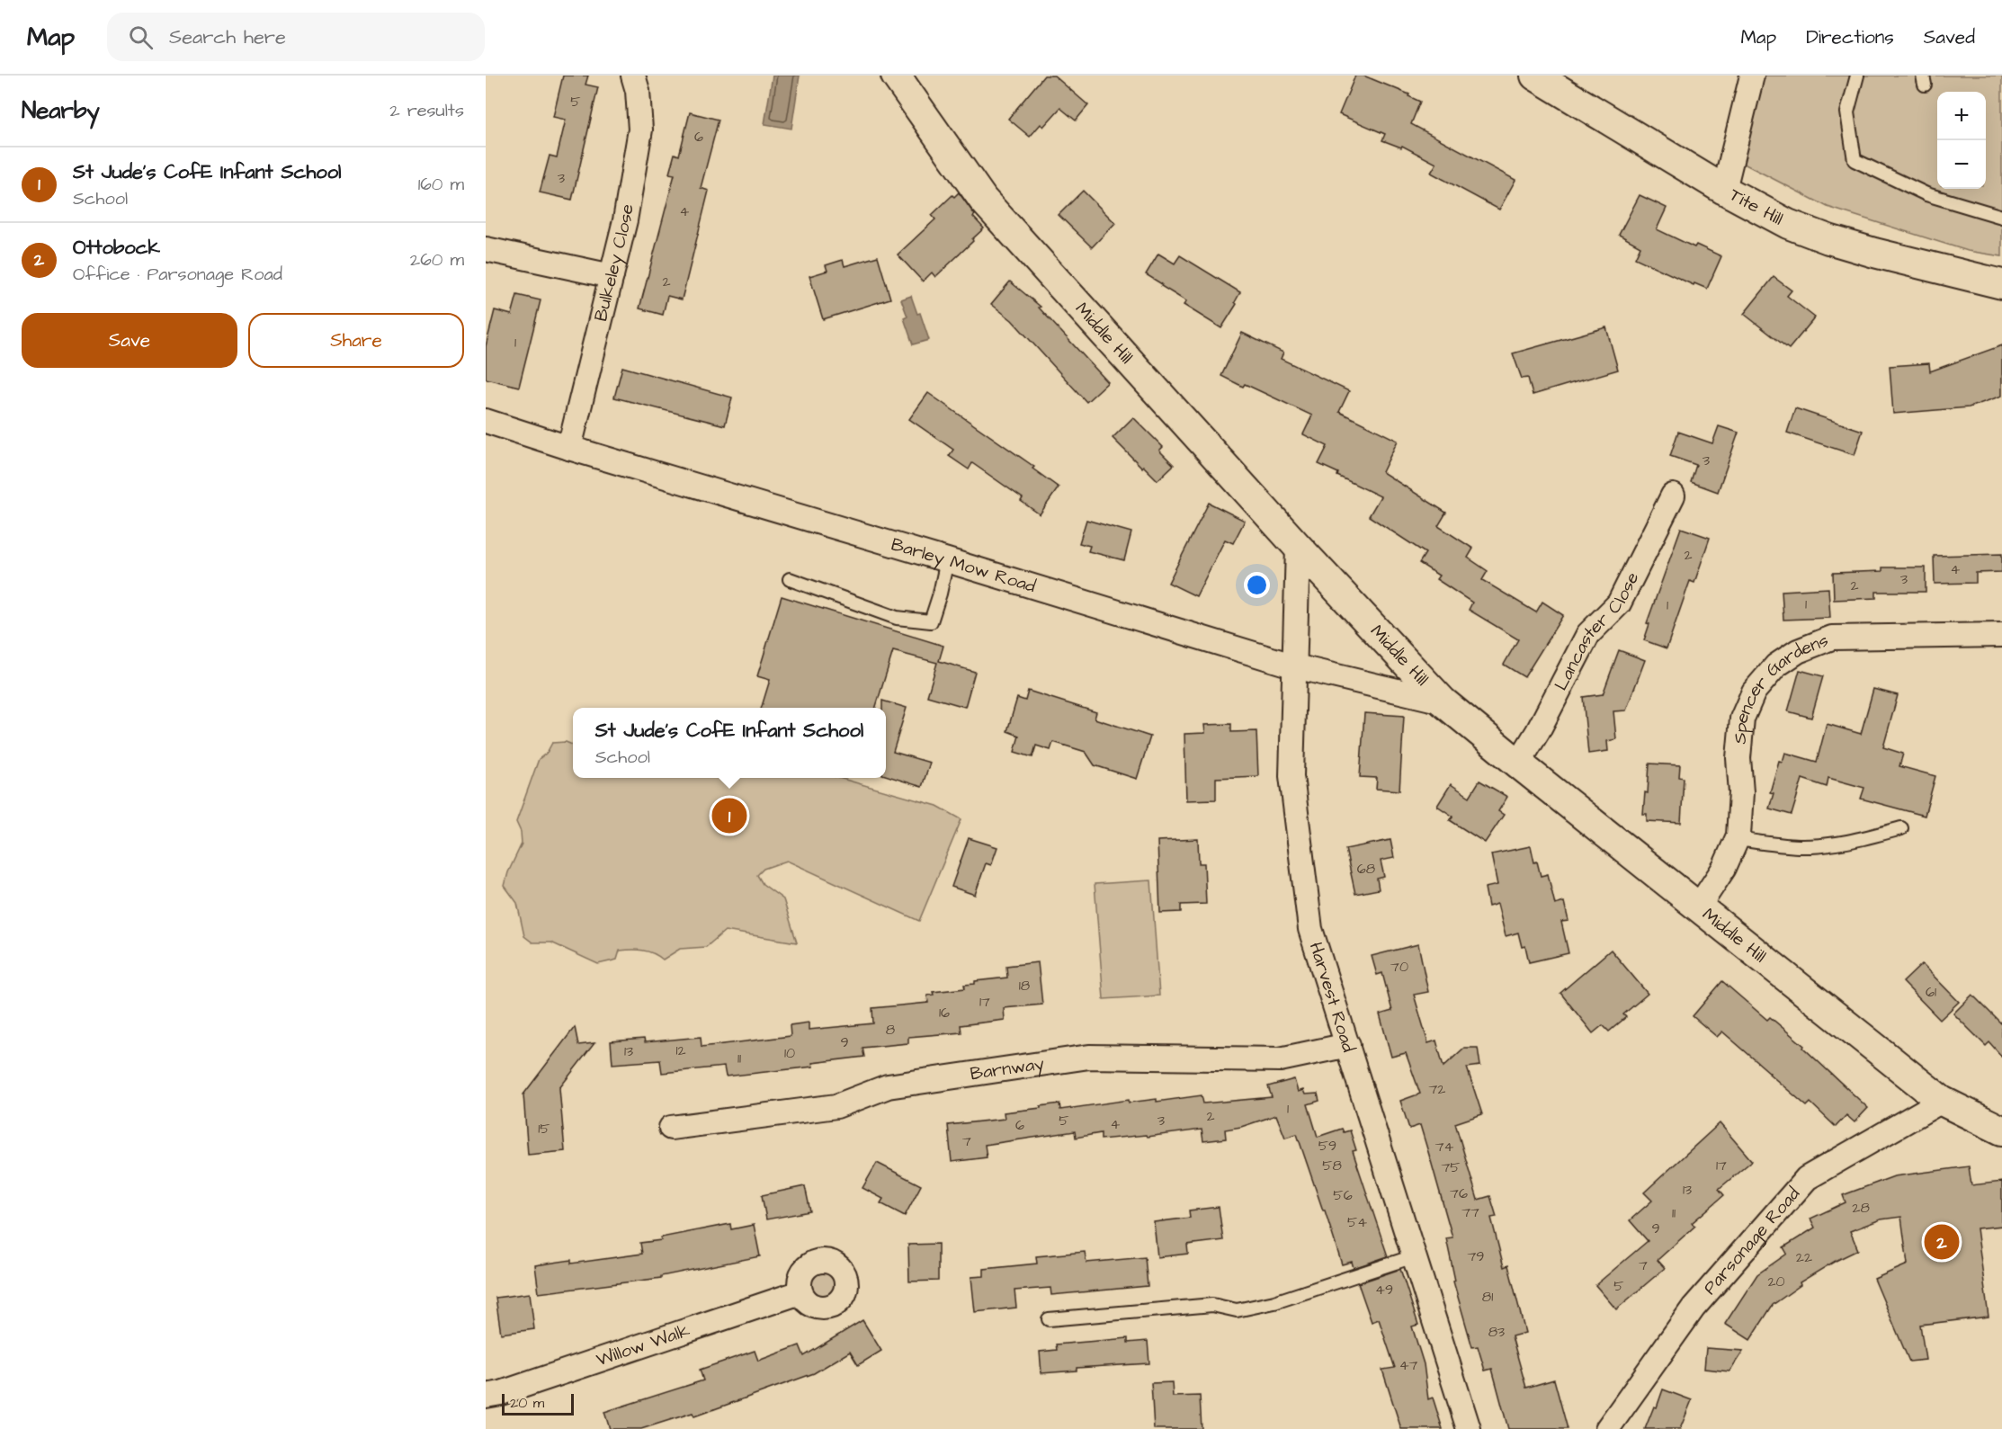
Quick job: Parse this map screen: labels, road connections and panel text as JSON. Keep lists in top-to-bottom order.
{
  "streets": {
    "street": [
      "Tite Hill",
      "Bulkeley Close",
      "Middle Hill",
      "Barley Mow Road",
      "Lancaster Close",
      "Spencer Gardens",
      "Harvest Road",
      "Barnway",
      "Parsonage Road",
      "Willow Walk"
    ]
  },
  "crossings": [
    ["Bulkeley Close", "Barley Mow Road"],
    ["Middle Hill", "Barley Mow Road"],
    ["Middle Hill", "Lancaster Close"],
    ["Middle Hill", "Spencer Gardens"],
    ["Middle Hill", "Harvest Road"],
    ["Middle Hill", "Parsonage Road"],
    ["Barley Mow Road", "Harvest Road"],
    ["Harvest Road", "Barnway"]
  ],
  "house_numbers": [
    "5",
    "6",
    "3",
    "4",
    "2",
    "1",
    "3",
    "2",
    "4",
    "3",
    "2",
    "1",
    "1",
    "68",
    "70",
    "18",
    "61",
    "17",
    "16",
    "8",
    "9",
    "12",
    "13",
    "10",
    "11",
    "72",
    "1",
    "2",
    "5",
    "3",
    "4",
    "6",
    "15",
    "7",
    "59",
    "74",
    "58",
    "17",
    "75",
    "13",
    "76",
    "56",
    "28",
    "77",
    "11",
    "54",
    "9",
    "79",
    "22",
    "7",
    "20",
    "5",
    "49",
    "81",
    "83",
    "47"
  ],
  "scale_bar": "20 m",
  "page": {
    "header": "Map",
    "search": "Search here",
    "nav": ["Map", "Directions", "Saved"],
    "heading": ["Nearby", "2 results"],
    "map_buttons": ["+", "−"],
    "list": [
      {
        "mark": "1",
        "name": "St Jude's CofE Infant School",
        "note": "School",
        "value": "160 m"
      },
      {
        "mark": "2",
        "name": "Ottobock",
        "note": "Office · Parsonage Road",
        "value": "260 m"
      }
    ],
    "buttons": ["Save", "Share"],
    "popup": ["St Jude's CofE Infant School", "School"],
    "pins": ["1", "2"],
    "scale": "20 m"
  }
}
